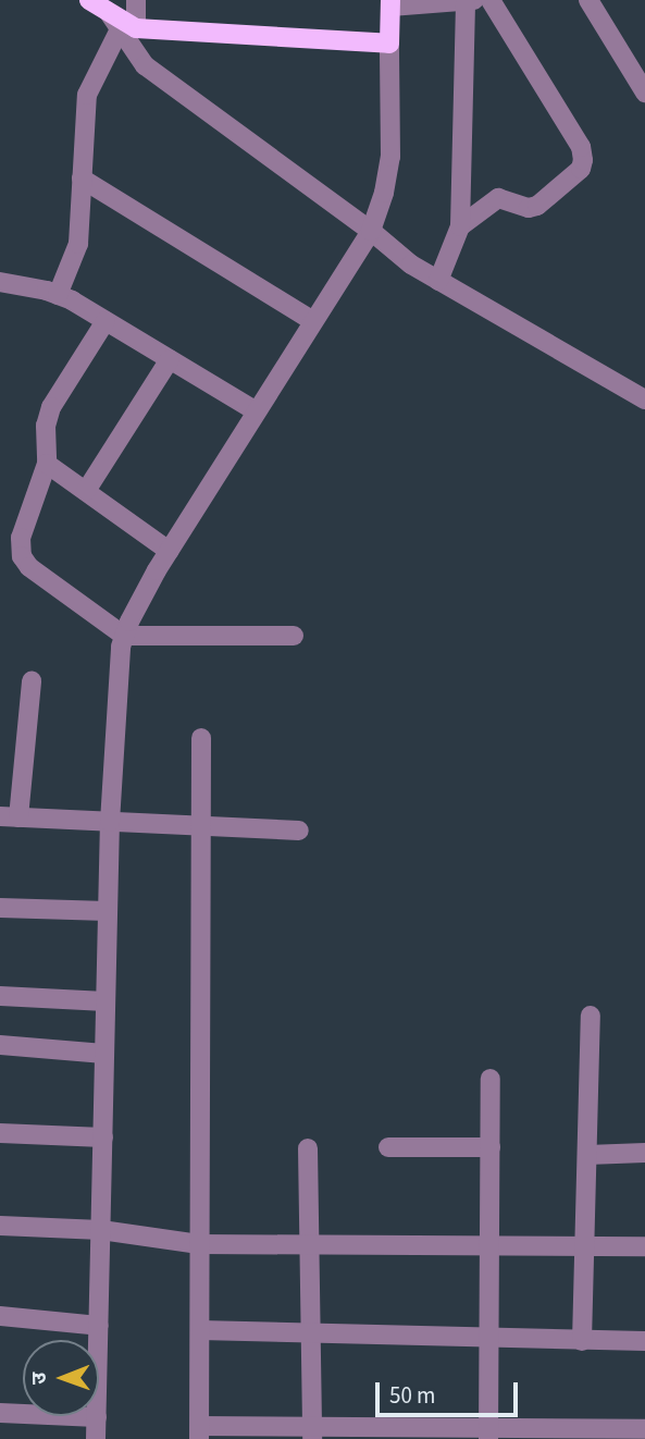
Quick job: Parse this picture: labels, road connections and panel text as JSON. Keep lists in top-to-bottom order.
{
  "scale_bar": "50 m",
  "north": "left"
}
